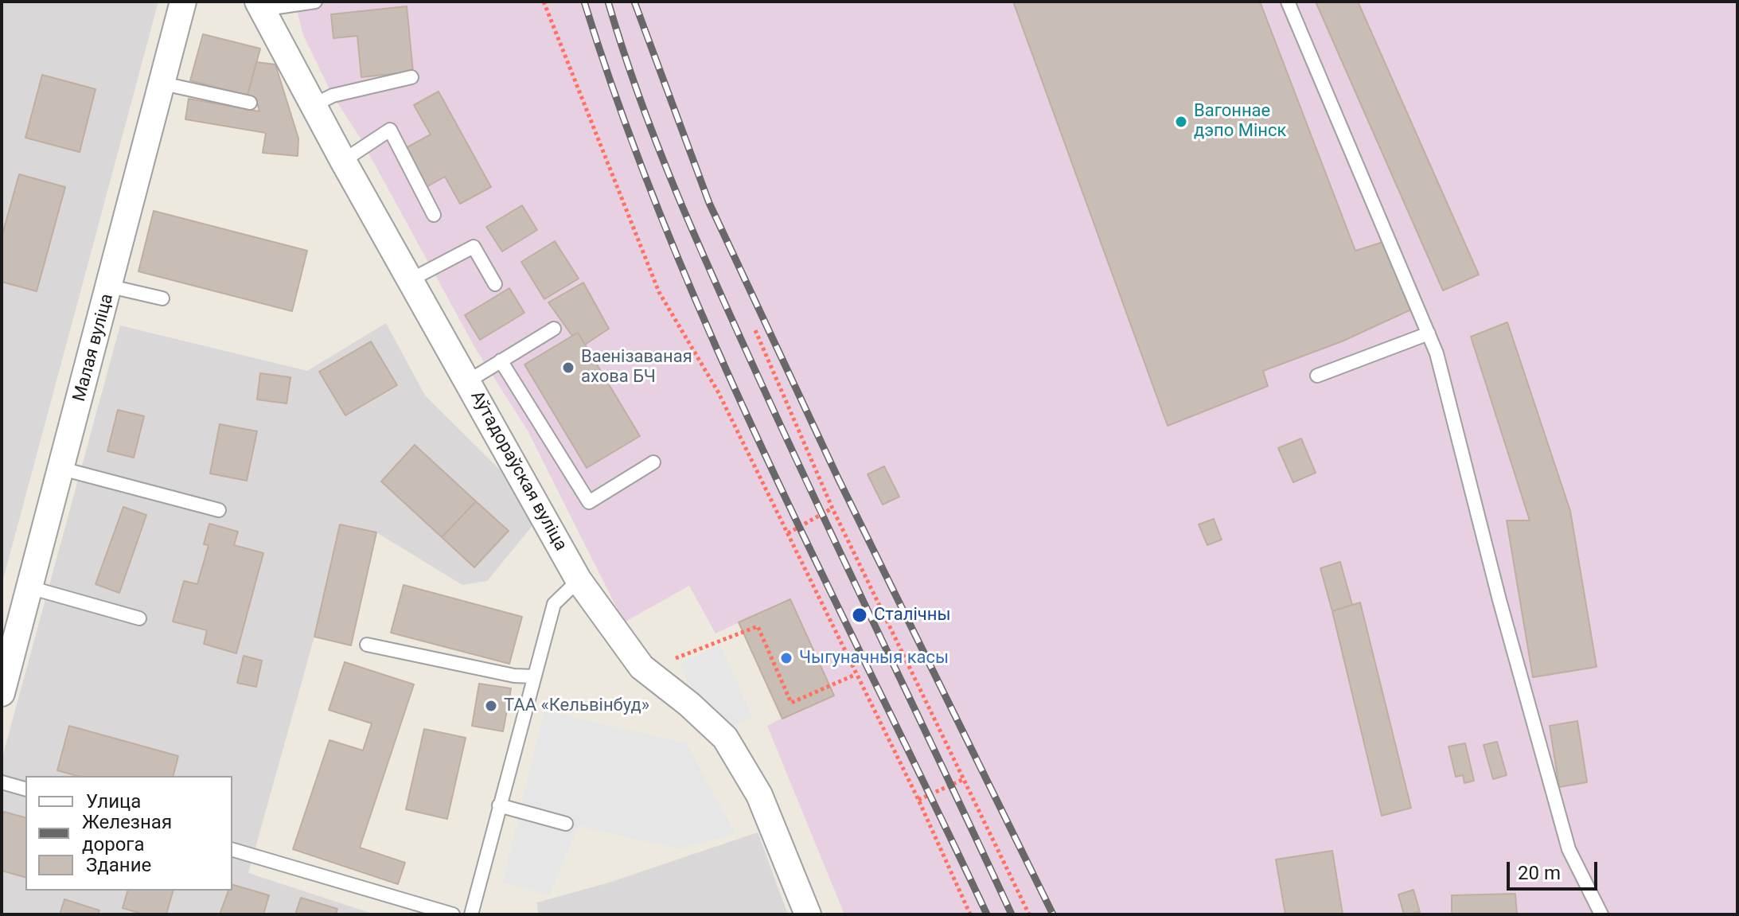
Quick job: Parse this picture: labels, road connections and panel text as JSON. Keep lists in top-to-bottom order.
{
  "streets": {
    "street": ["Малая вуліца", "Аўтадораўская вуліца"]
  },
  "places": [
    "Вагоннае дэпо Мінск",
    "Ваенізаваная ахова БЧ",
    "Сталічны",
    "Чыгуначныя касы",
    "ТАА «Кельвінбуд»"
  ],
  "legend": ["Улица", "Железная дорога", "Здание"],
  "scale_bar": "20 m"
}
